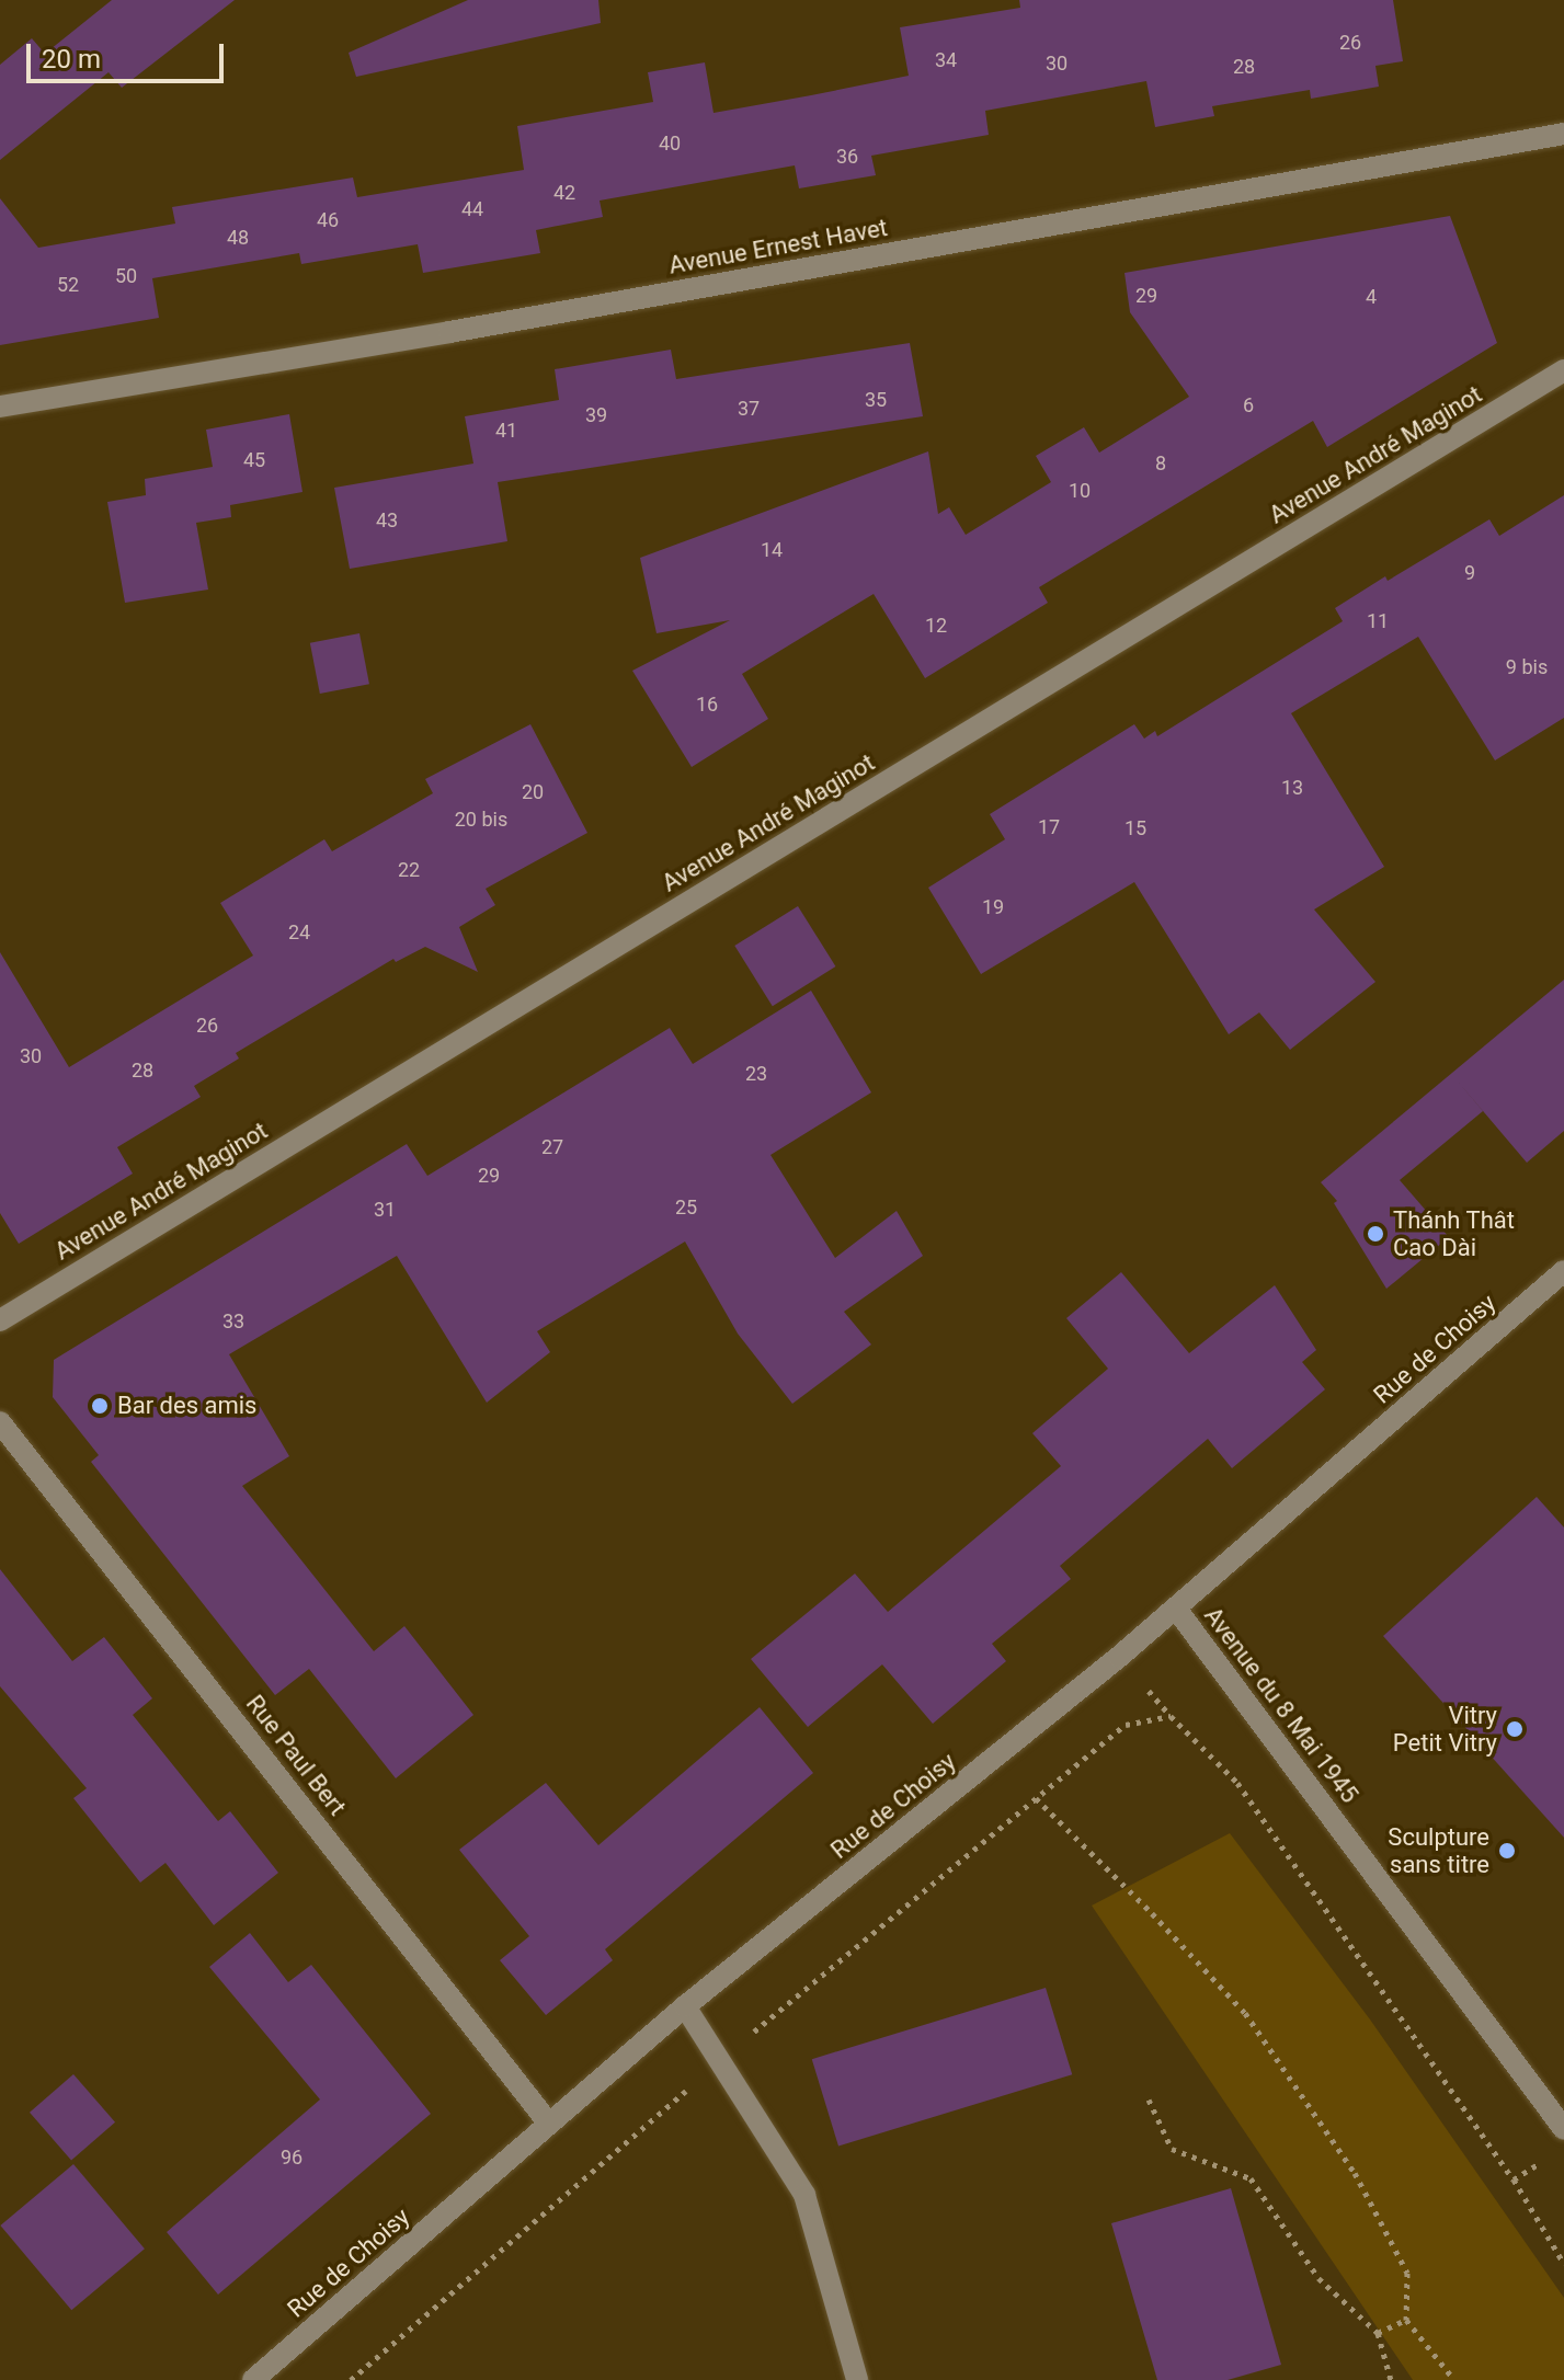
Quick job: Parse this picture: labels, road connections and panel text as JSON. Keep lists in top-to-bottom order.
{
  "streets": {
    "street": [
      "Avenue Ernest Havet",
      "Avenue André Maginot",
      "Rue de Choisy",
      "Avenue du 8 Mai 1945",
      "Rue Paul Bert"
    ]
  },
  "crossings": [
    ["Rue de Choisy", "Avenue du 8 Mai 1945"],
    ["Rue de Choisy", "Rue Paul Bert"]
  ],
  "places": [
    "Thánh Thât Cao Dài",
    "Bar des amis",
    "Vitry Petit Vitry",
    "Sculpture sans titre"
  ],
  "house_numbers": [
    "26",
    "34",
    "30",
    "28",
    "40",
    "36",
    "42",
    "44",
    "46",
    "48",
    "50",
    "52",
    "29",
    "4",
    "35",
    "6",
    "37",
    "39",
    "41",
    "45",
    "8",
    "10",
    "43",
    "14",
    "9",
    "11",
    "12",
    "9 bis",
    "16",
    "13",
    "20",
    "20 bis",
    "17",
    "15",
    "22",
    "19",
    "24",
    "26",
    "30",
    "28",
    "23",
    "27",
    "29",
    "25",
    "31",
    "33",
    "96"
  ],
  "scale_bar": "20 m"
}
